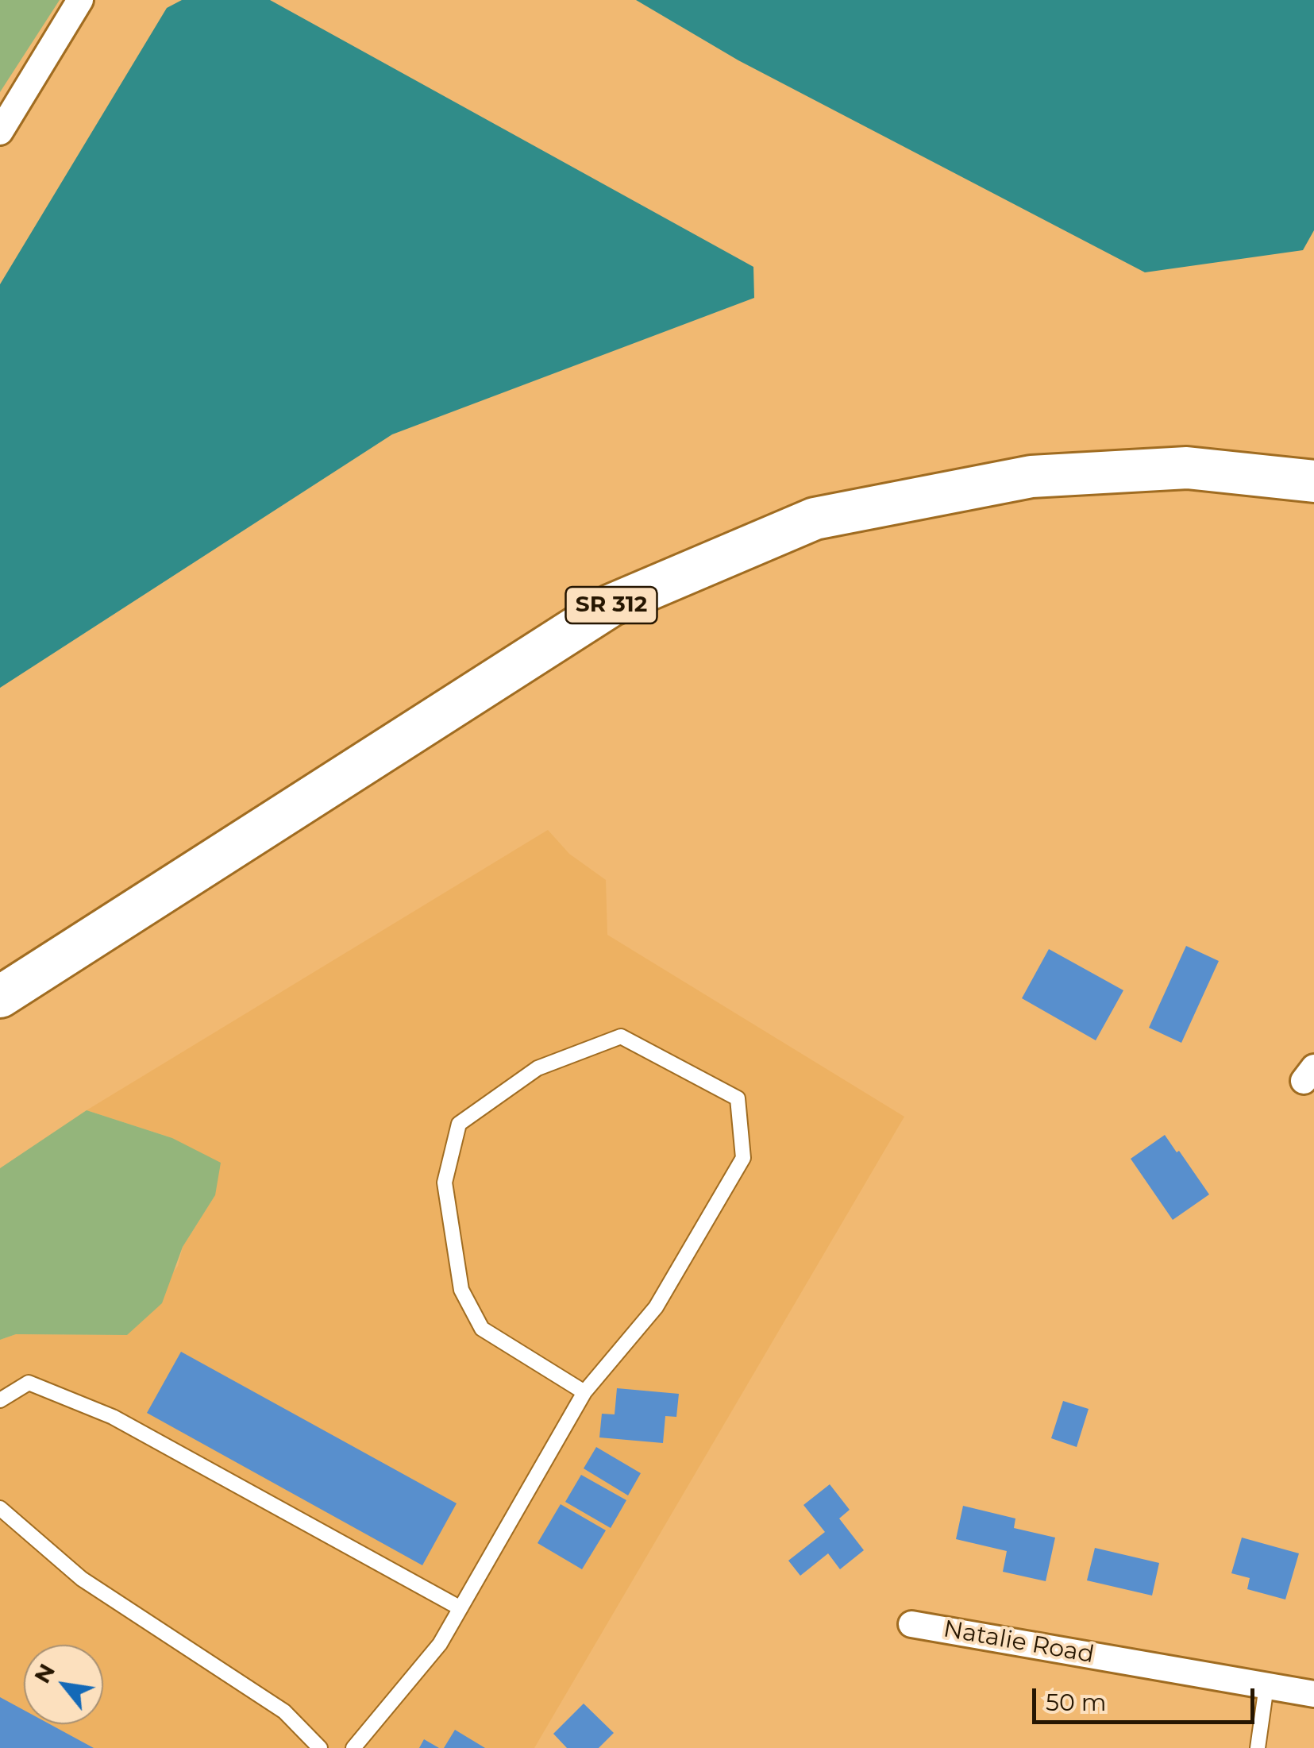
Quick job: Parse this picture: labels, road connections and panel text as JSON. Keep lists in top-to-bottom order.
{
  "streets": {
    "main road": ["SR 312"],
    "street": ["Natalie Road"]
  },
  "scale_bar": "50 m",
  "north": "top left"
}
